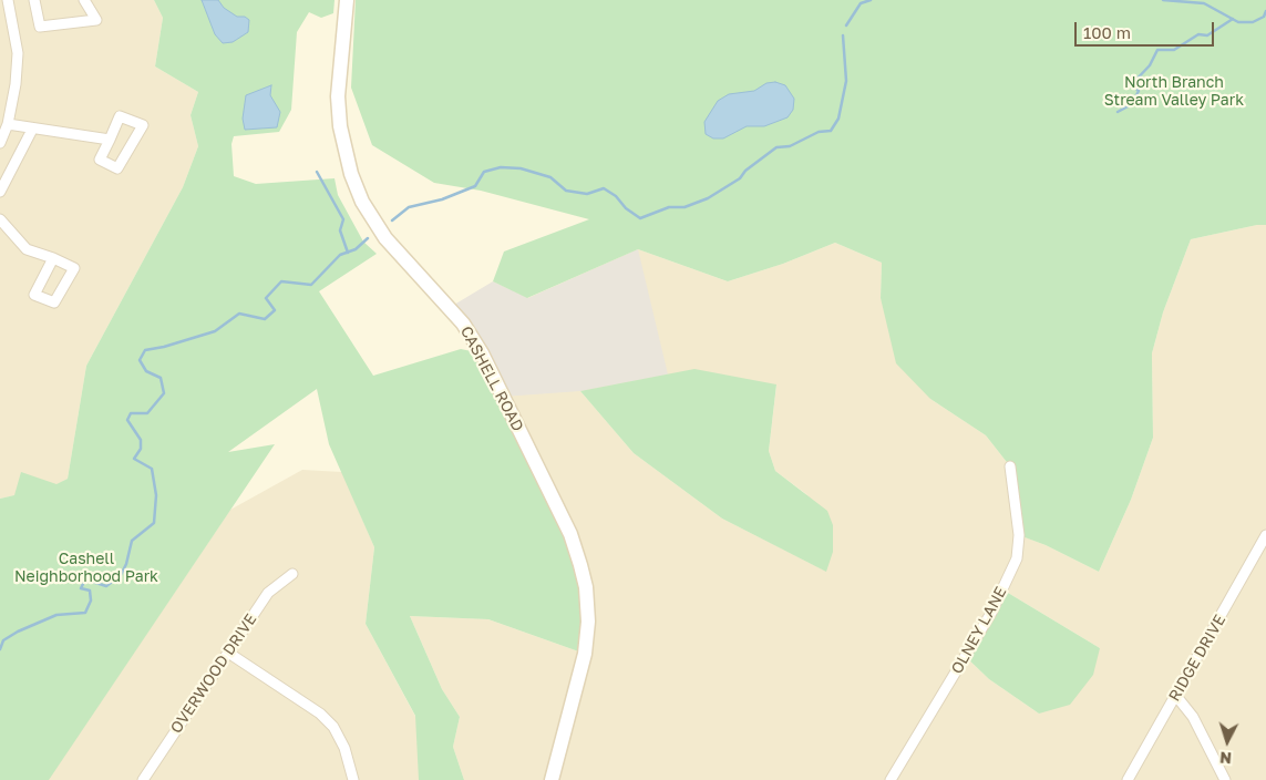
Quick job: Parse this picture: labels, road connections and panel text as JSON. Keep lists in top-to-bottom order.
{
  "streets": {
    "street": [
      "CASHELL ROAD",
      "OLNEY LANE",
      "RIDGE DRIVE",
      "OVERWOOD DRIVE"
    ]
  },
  "parks": ["North Branch Stream Valley Park", "Cashell Neighborhood Park"],
  "scale_bar": "100 m",
  "north": "bottom"
}
